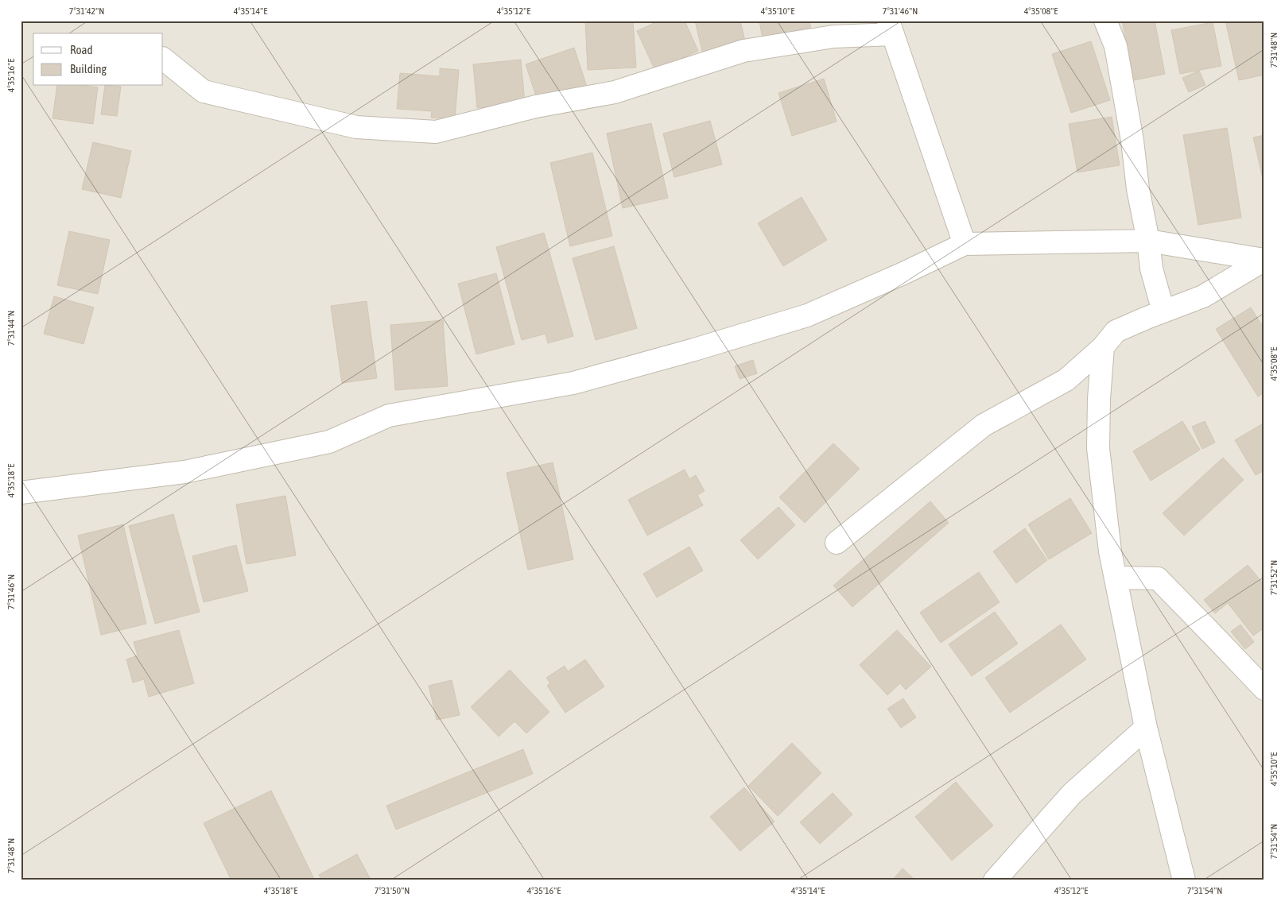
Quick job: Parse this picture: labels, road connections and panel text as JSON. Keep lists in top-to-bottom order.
{
  "legend": ["Road", "Building"],
  "coordinates": [
    "7°31'42\"N",
    "4°35'14\"E",
    "4°35'12\"E",
    "4°35'10\"E",
    "7°31'46\"N",
    "4°35'08\"E",
    "7°31'48\"N",
    "4°35'16\"E",
    "7°31'44\"N",
    "4°35'18\"E",
    "7°31'52\"N",
    "7°31'54\"N",
    "7°31'50\"N"
  ]
}
